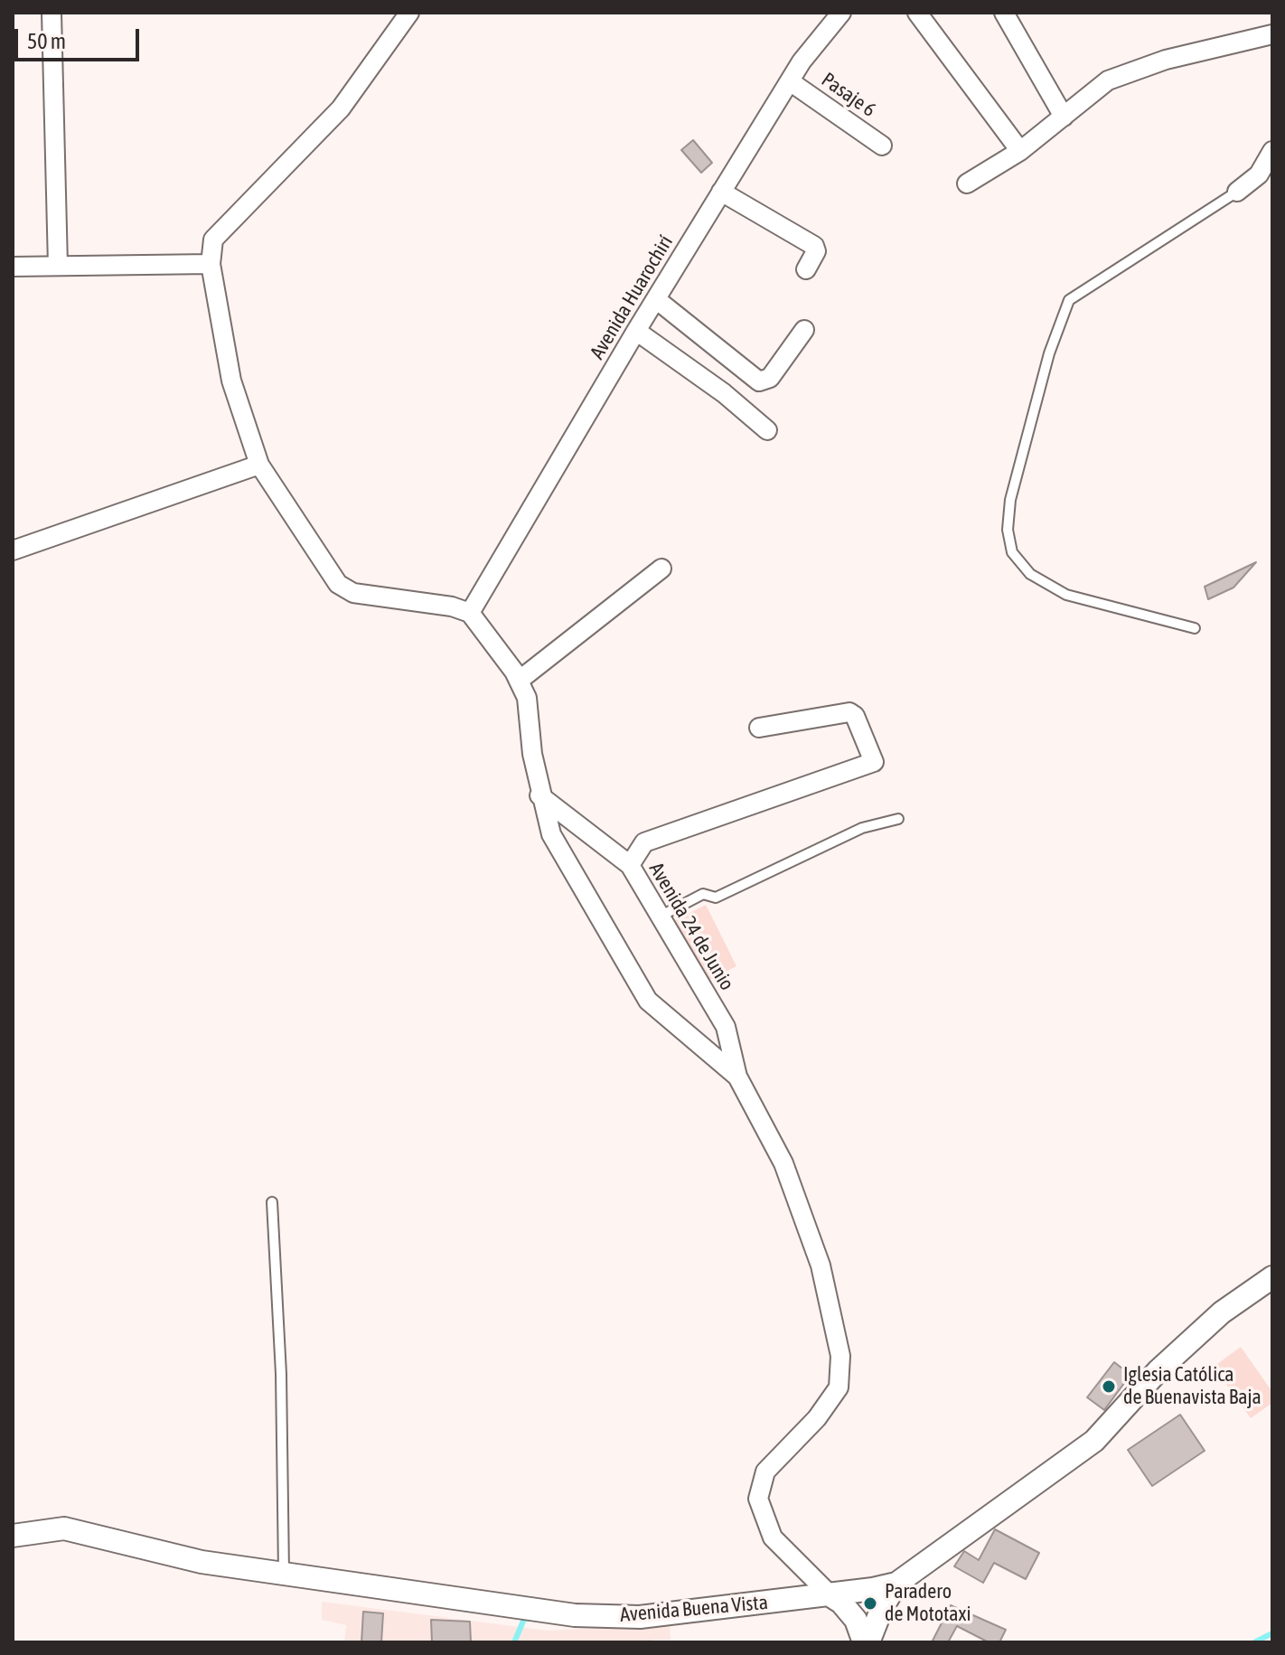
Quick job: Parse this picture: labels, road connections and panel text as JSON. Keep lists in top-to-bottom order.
{
  "streets": {
    "street": [
      "Pasaje 6",
      "Avenida Huarochirí",
      "Avenida 24 de Junio",
      "Avenida Buena Vista"
    ]
  },
  "crossings": [
    ["Pasaje 6", "Avenida Huarochirí"],
    ["Avenida Huarochirí", "Avenida 24 de Junio"],
    ["Avenida 24 de Junio", "Avenida Buena Vista"]
  ],
  "places": ["Iglesia Católica de Buenavista Baja", "Paradero de Mototaxi"],
  "scale_bar": "50 m"
}
